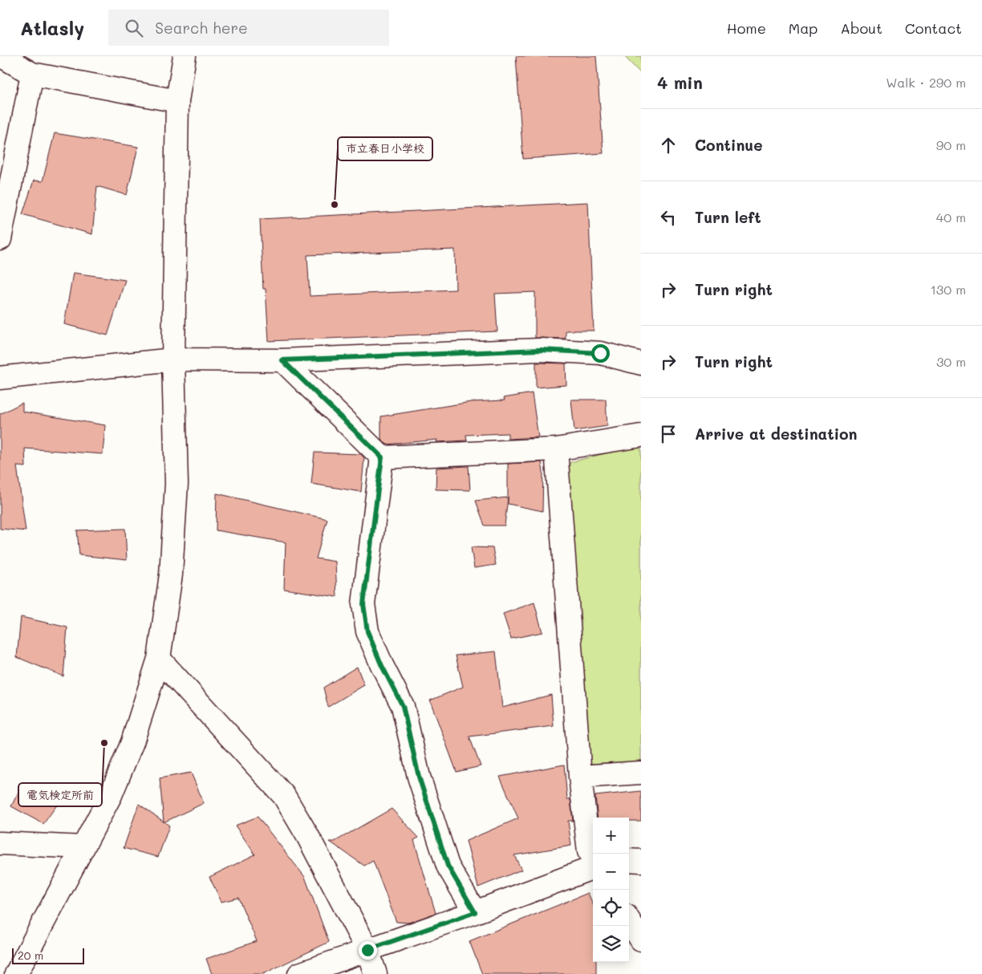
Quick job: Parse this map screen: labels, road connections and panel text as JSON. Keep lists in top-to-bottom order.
{
  "places": ["市立春日小学校", "電気検定所前"],
  "scale_bar": "20 m",
  "page": {
    "header": "Atlasly",
    "search": "Search here",
    "nav": [
      "Home",
      "Map",
      "About",
      "Contact"
    ],
    "heading": ["4 min", "Walk · 290 m"],
    "list": [
      ["Continue", "90 m"],
      ["Turn left", "40 m"],
      ["Turn right", "130 m"],
      ["Turn right", "30 m"],
      "Arrive at destination"
    ],
    "map_buttons": ["+", "−"],
    "scale": "20 m"
  }
}
